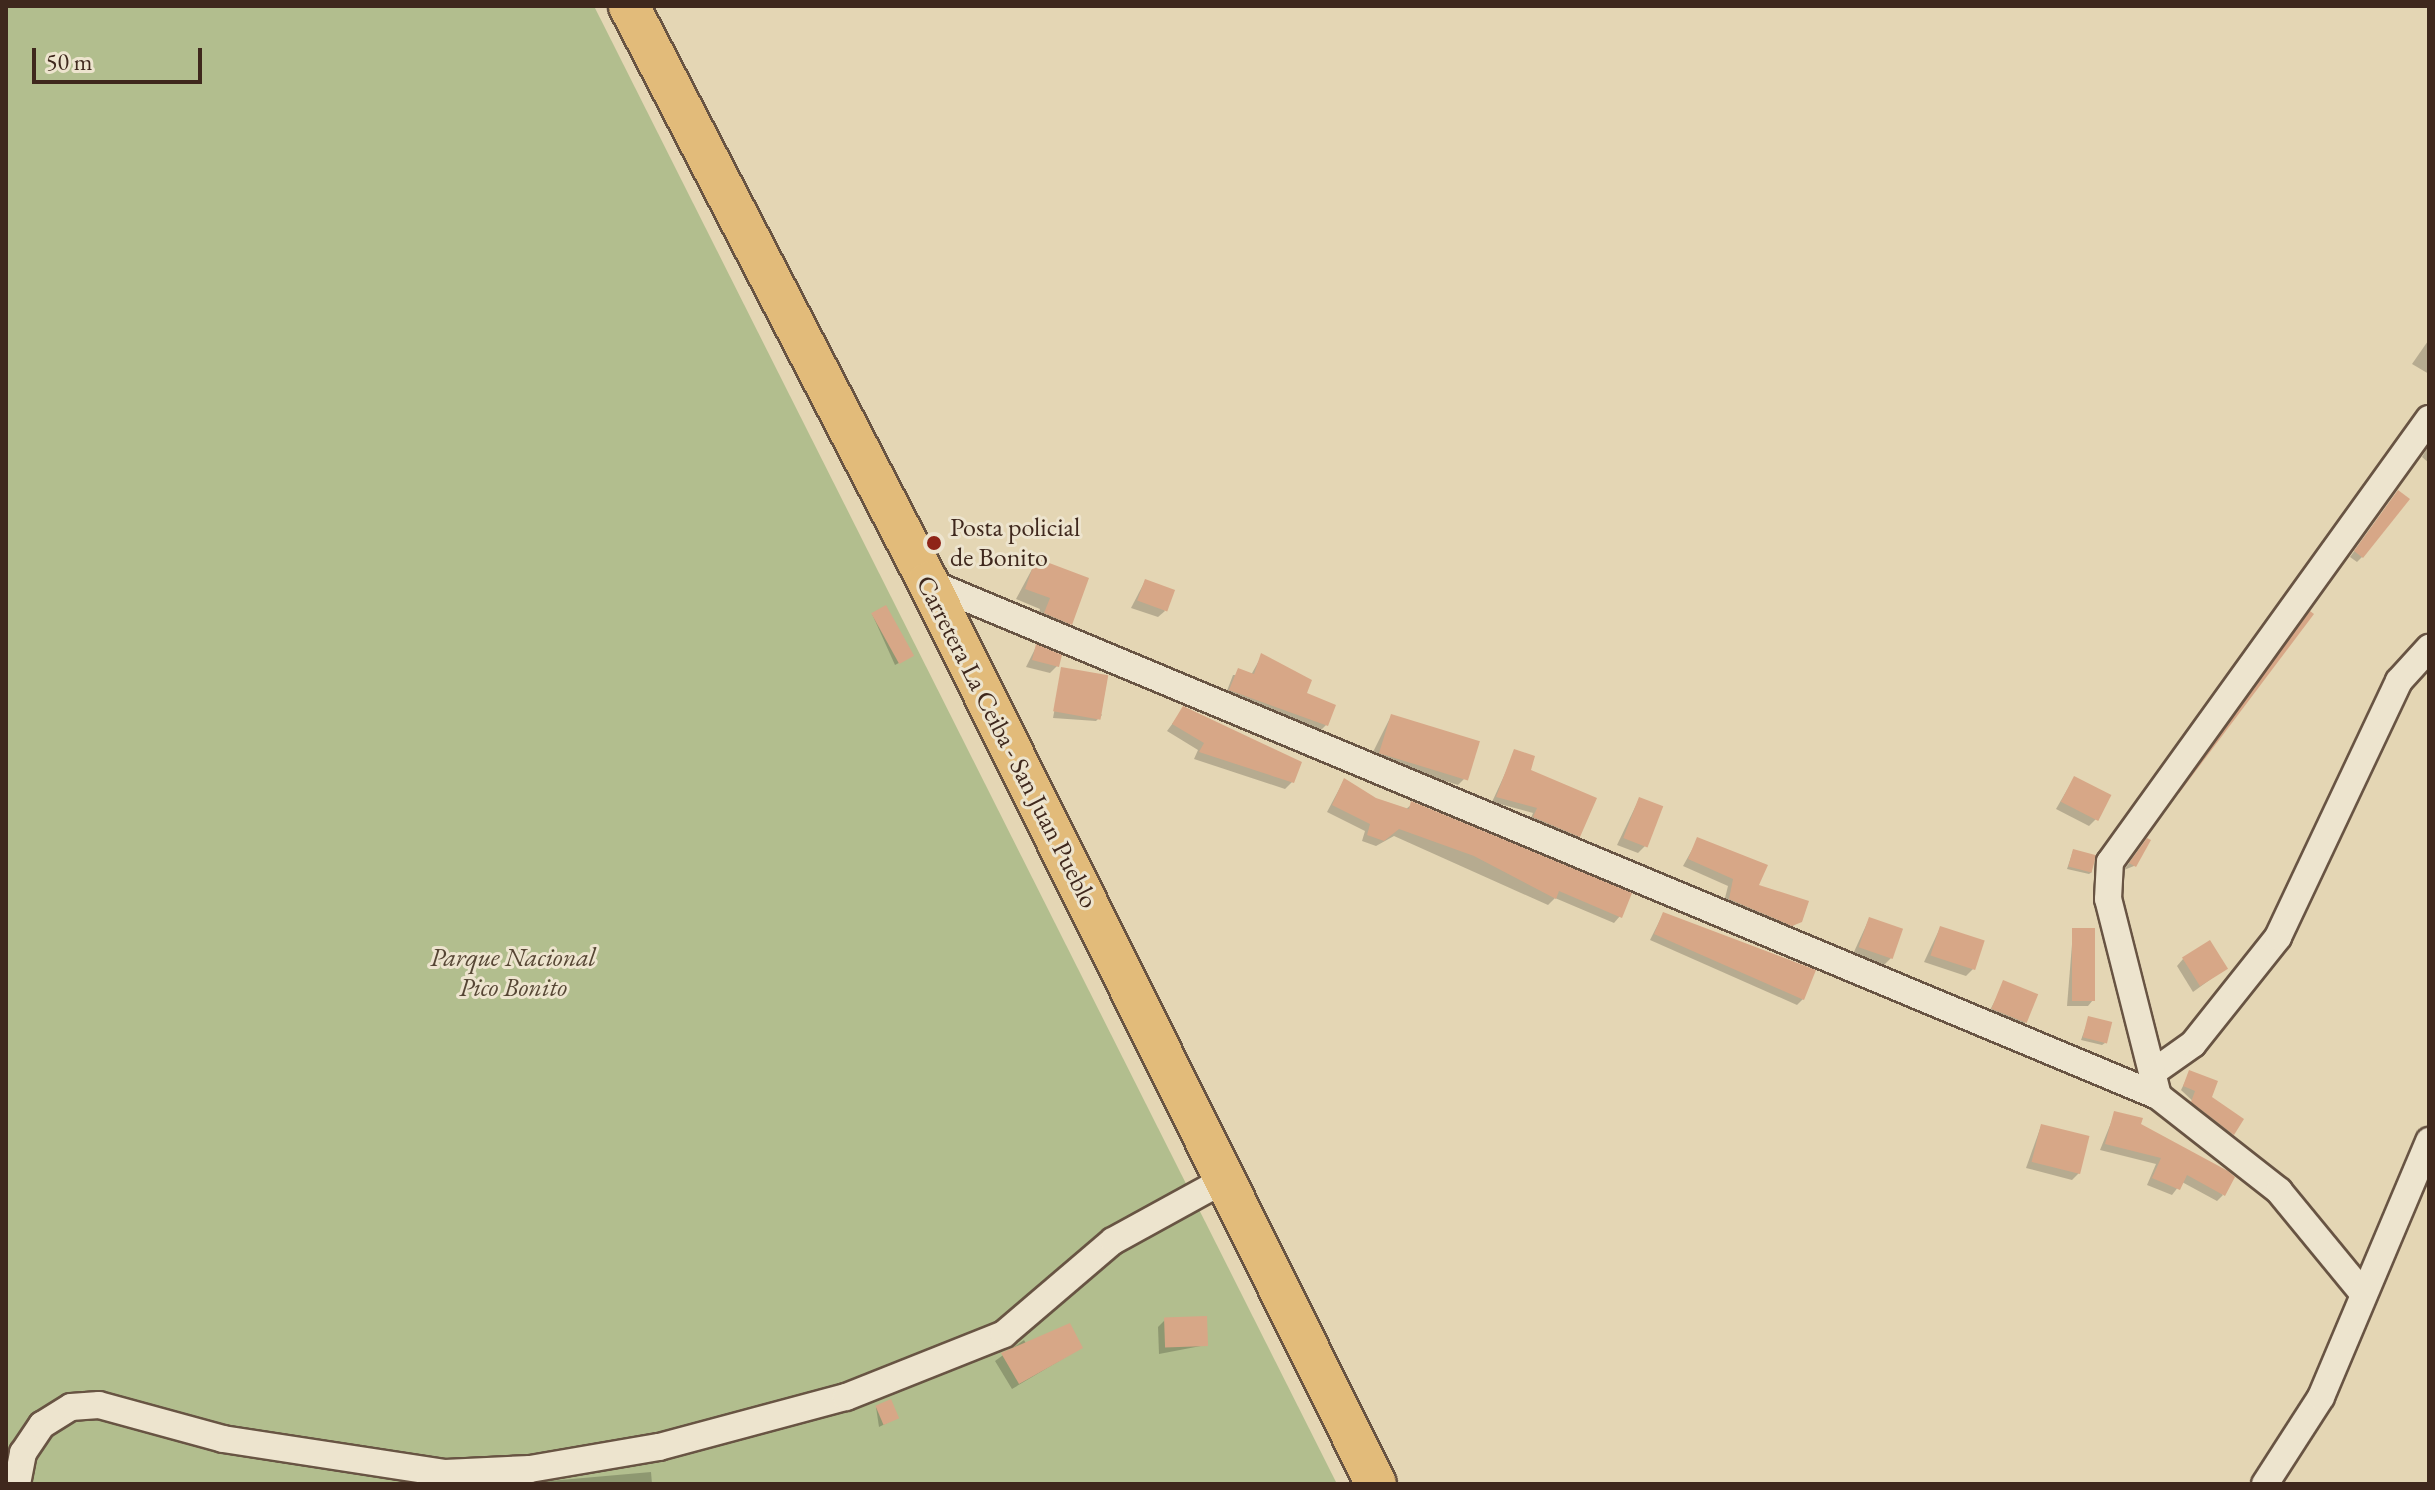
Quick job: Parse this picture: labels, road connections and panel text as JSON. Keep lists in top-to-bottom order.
{
  "streets": {
    "main road": ["Carretera La Ceiba - San Juan Pueblo"]
  },
  "parks": ["Parque Nacional Pico Bonito"],
  "places": ["Posta policial de Bonito"],
  "scale_bar": "50 m"
}
